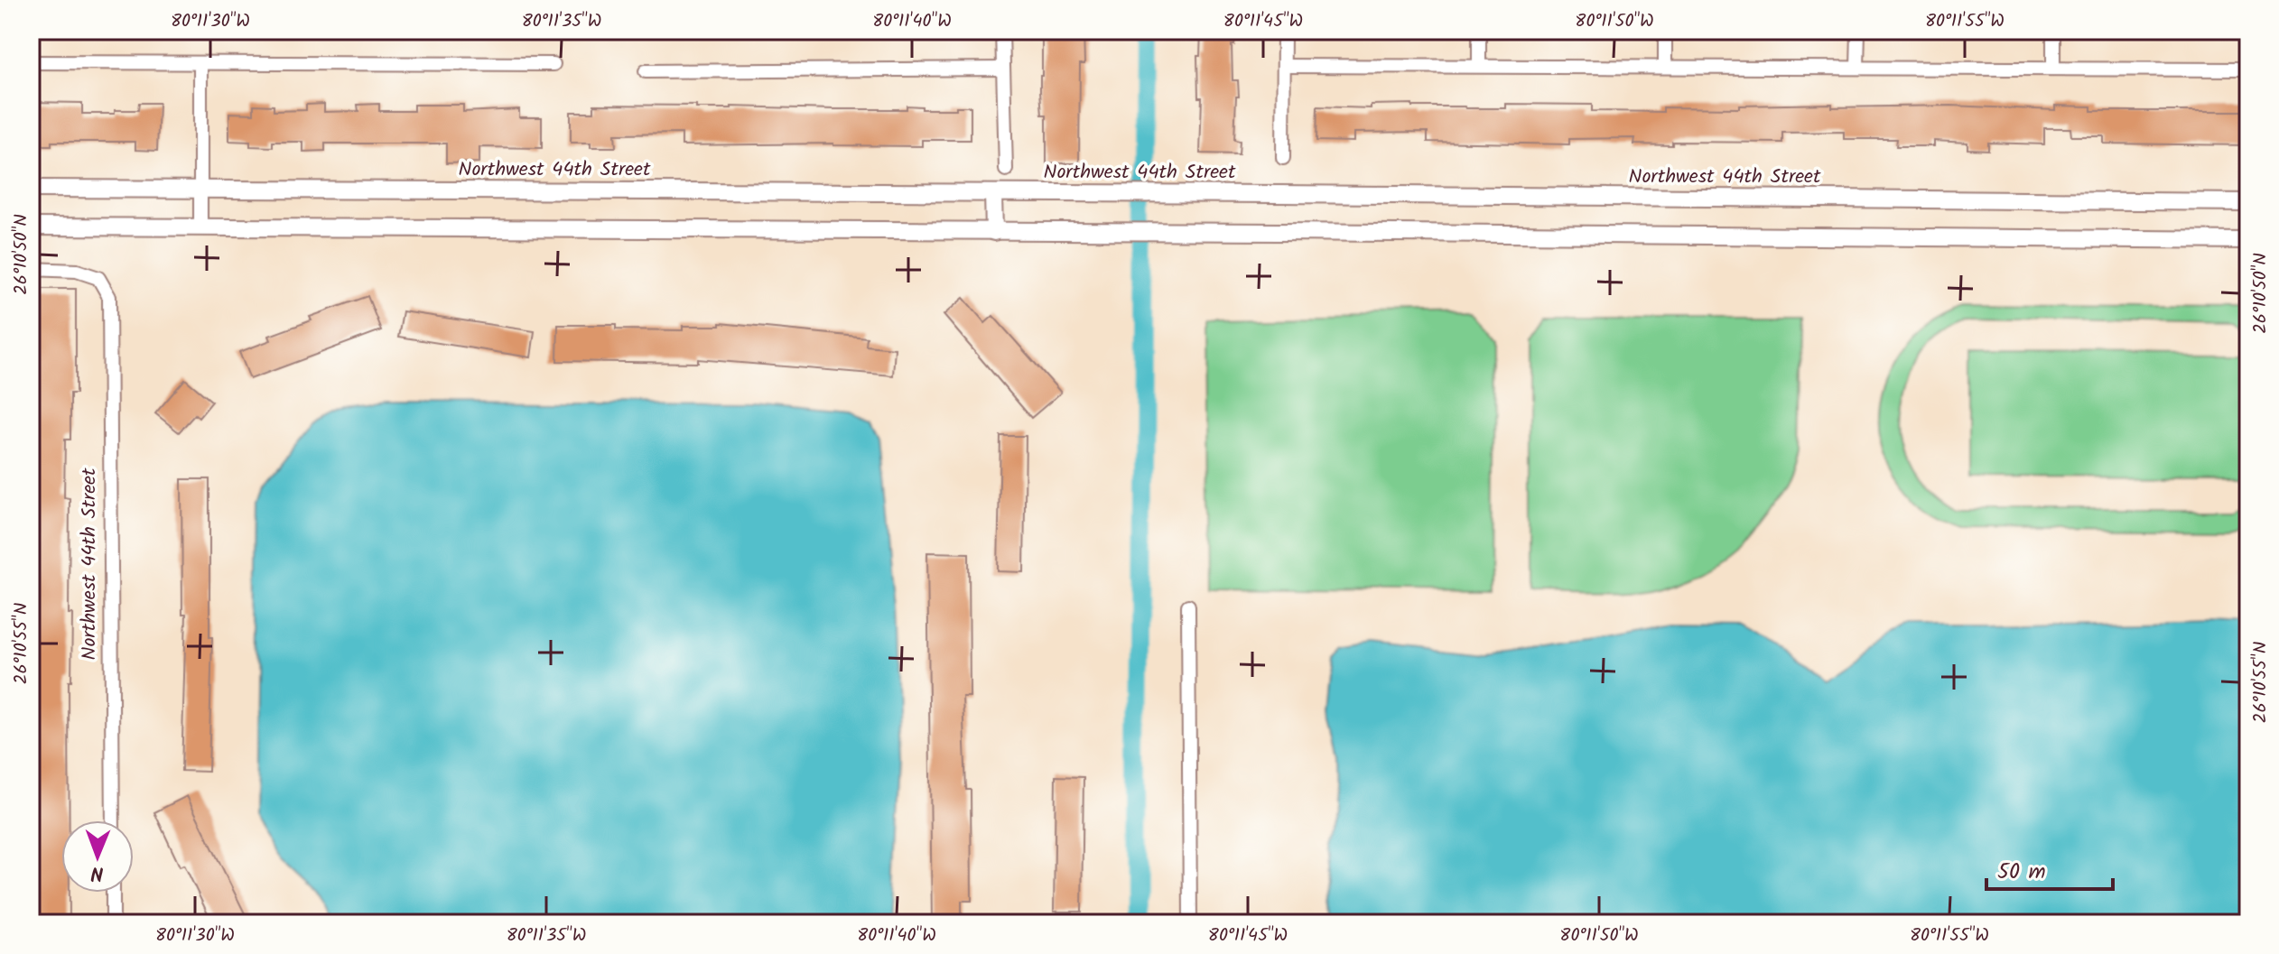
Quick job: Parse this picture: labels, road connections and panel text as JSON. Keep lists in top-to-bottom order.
{
  "streets": {
    "street": ["Northwest 44th Street"]
  },
  "scale_bar": "50 m",
  "north": "bottom",
  "coordinates": [
    "80°11'30\"W",
    "80°11'35\"W",
    "80°11'40\"W",
    "80°11'45\"W",
    "80°11'50\"W",
    "80°11'55\"W",
    "26°10'50\"N",
    "26°10'55\"N"
  ]
}
